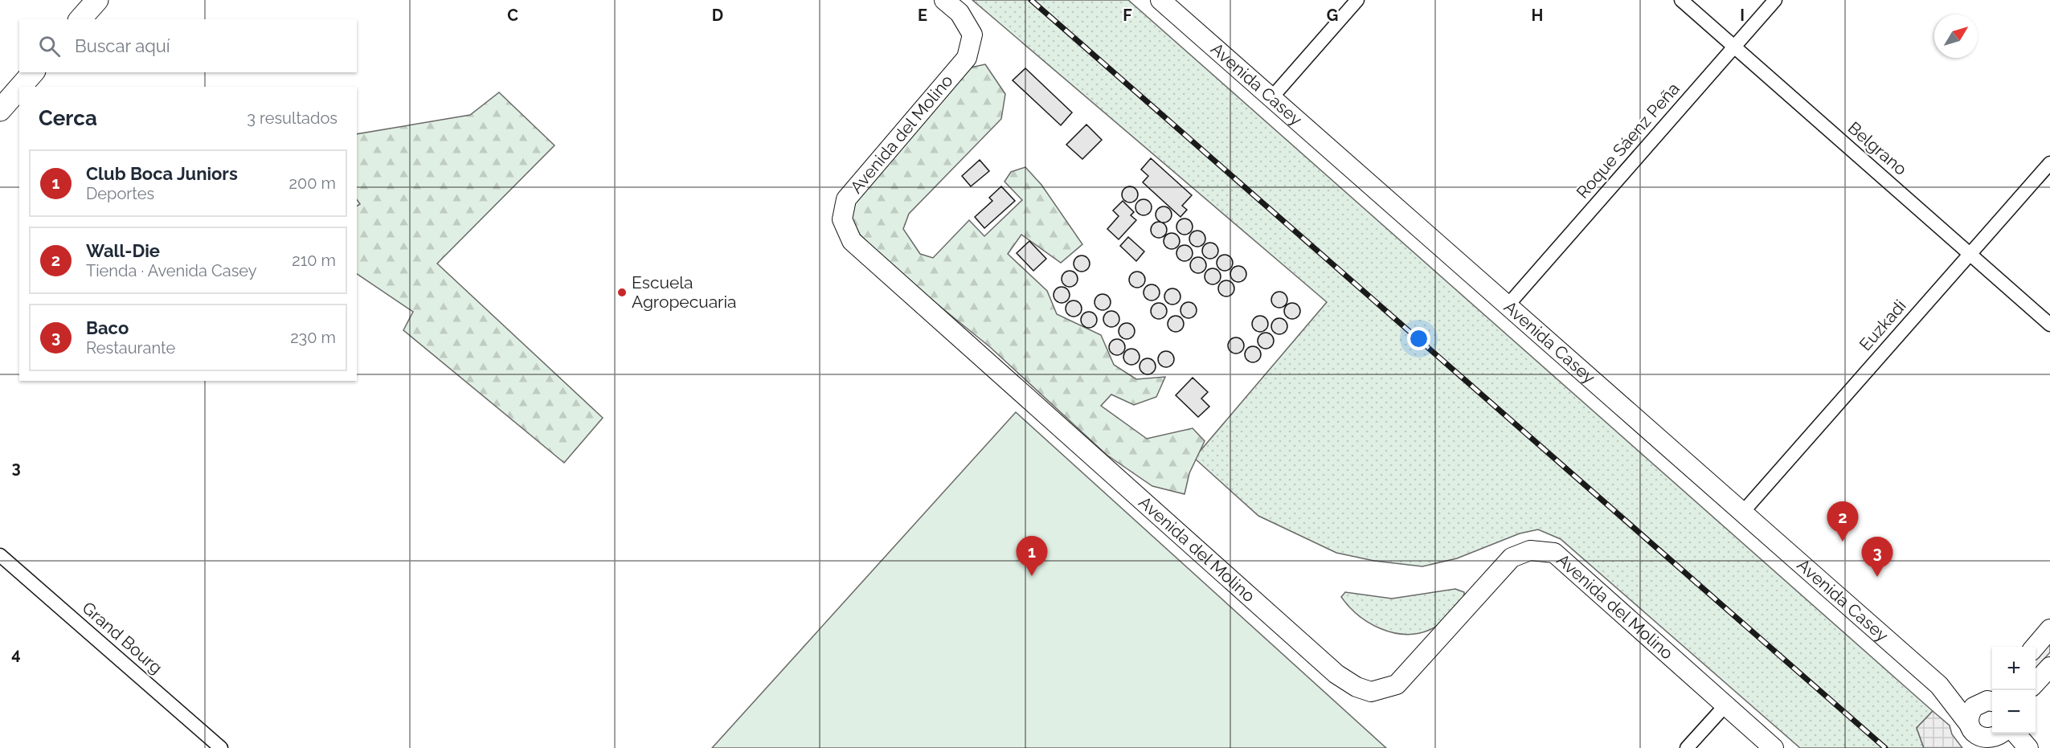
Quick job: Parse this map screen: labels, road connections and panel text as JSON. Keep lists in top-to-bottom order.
{
  "streets": {
    "street": [
      "Avenida Casey",
      "Avenida del Molino",
      "Roque Sáenz Peña",
      "Belgrano",
      "Euzkadi",
      "Grand Bourg"
    ]
  },
  "crossings": [
    ["Avenida Casey", "Roque Sáenz Peña"],
    ["Avenida Casey", "Euzkadi"],
    ["Roque Sáenz Peña", "Belgrano"],
    ["Belgrano", "Euzkadi"]
  ],
  "places": ["Escuela Agropecuaria"],
  "north": "top right",
  "page": {
    "search": "Buscar aquí",
    "heading": ["Cerca", "3 resultados"],
    "list": [
      {
        "mark": "1",
        "name": "Club Boca Juniors",
        "note": "Deportes",
        "value": "200 m"
      },
      {
        "mark": "2",
        "name": "Wall-Die",
        "note": "Tienda · Avenida Casey",
        "value": "210 m"
      },
      {
        "mark": "3",
        "name": "Baco",
        "note": "Restaurante",
        "value": "230 m"
      }
    ],
    "pins": ["2", "1", "3"],
    "map_buttons": ["+", "−"]
  },
  "grid": {
    "columns": [
      "C",
      "D",
      "E",
      "F",
      "G",
      "H",
      "I"
    ],
    "rows": ["3", "4"]
  }
}
